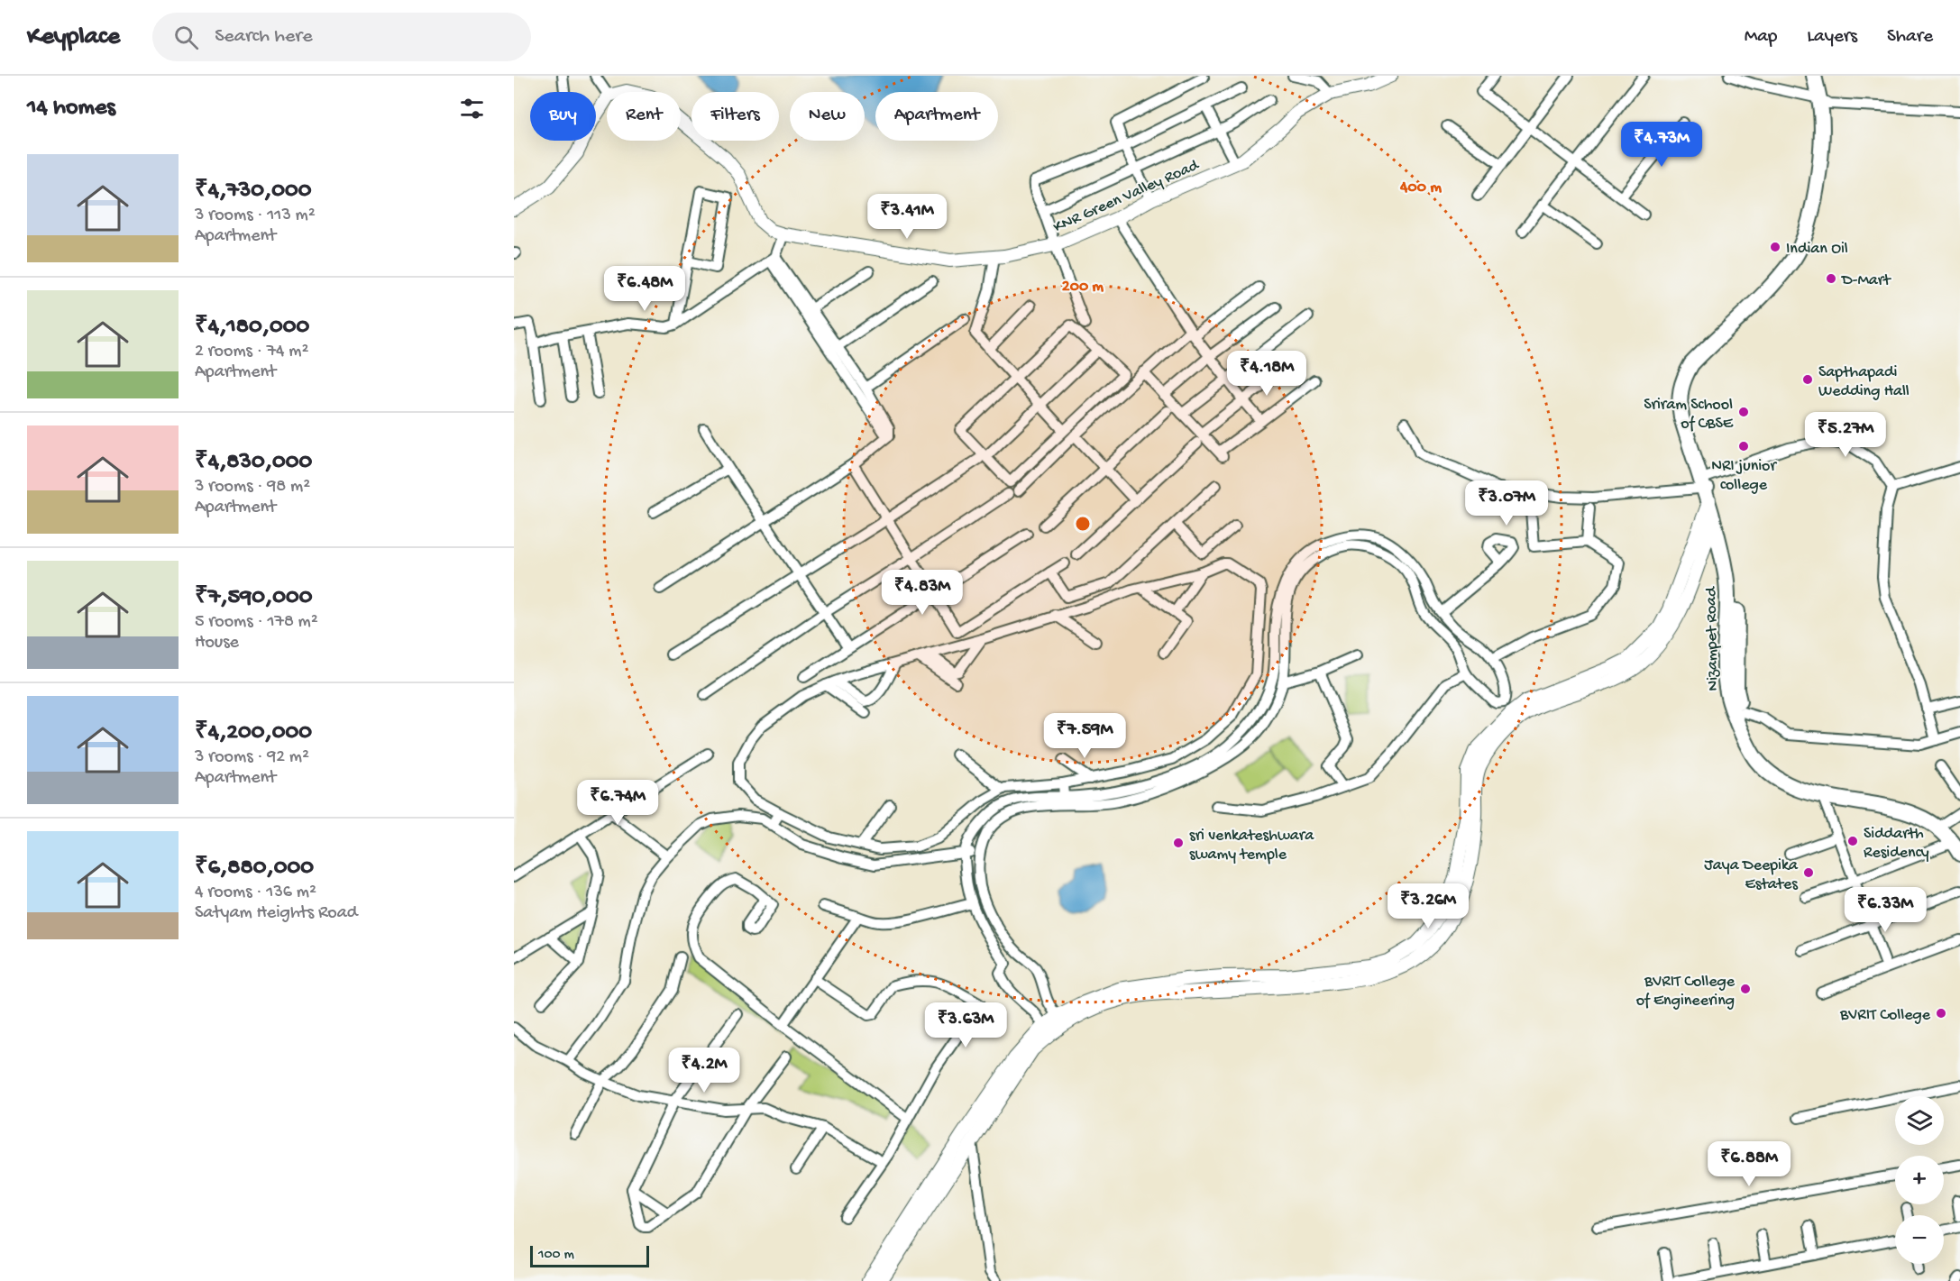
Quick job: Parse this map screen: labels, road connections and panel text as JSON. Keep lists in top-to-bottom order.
{
  "streets": {
    "main road": ["Nizampet Road"],
    "street": ["KNR Green Valley Road"]
  },
  "places": [
    "Indian Oil",
    "D-Mart",
    "Sapthapadi Wedding Hall",
    "Sriram School of CBSE",
    "NRI junior college",
    "Siddarth Residency",
    "sri venkateshwara swamy temple",
    "Jaya Deepika Estates",
    "BVRIT College of Engineering",
    "BVRIT College"
  ],
  "scale_bar": "100 m",
  "page": {
    "header": "Keyplace",
    "search": "Search here",
    "nav": ["Map", "Layers", "Share"],
    "heading": "14 homes",
    "chip": [
      "Buy",
      "Rent",
      "Filters",
      "New",
      "Apartment"
    ],
    "price": [
      "₹4.73M",
      "₹3.41M",
      "₹6.48M",
      "₹4.18M",
      "₹5.27M",
      "₹3.07M",
      "₹4.83M",
      "₹7.59M",
      "₹6.74M",
      "₹3.26M",
      "₹6.33M",
      "₹3.63M",
      "₹4.2M",
      "₹6.88M"
    ],
    "list": [
      {
        "name": "₹4,730,000",
        "note": "3 rooms · 113 m² · Apartment"
      },
      {
        "name": "₹4,180,000",
        "note": "2 rooms · 74 m² · Apartment"
      },
      {
        "name": "₹4,830,000",
        "note": "3 rooms · 98 m² · Apartment"
      },
      {
        "name": "₹7,590,000",
        "note": "5 rooms · 178 m² · House"
      },
      {
        "name": "₹4,200,000",
        "note": "3 rooms · 92 m² · Apartment"
      },
      {
        "name": "₹6,880,000",
        "note": "4 rooms · 136 m² · Satyam Heights Road"
      }
    ],
    "map_buttons": ["+", "−"],
    "scale": "100 m"
  },
  "rings": ["400 m", "200 m"]
}
